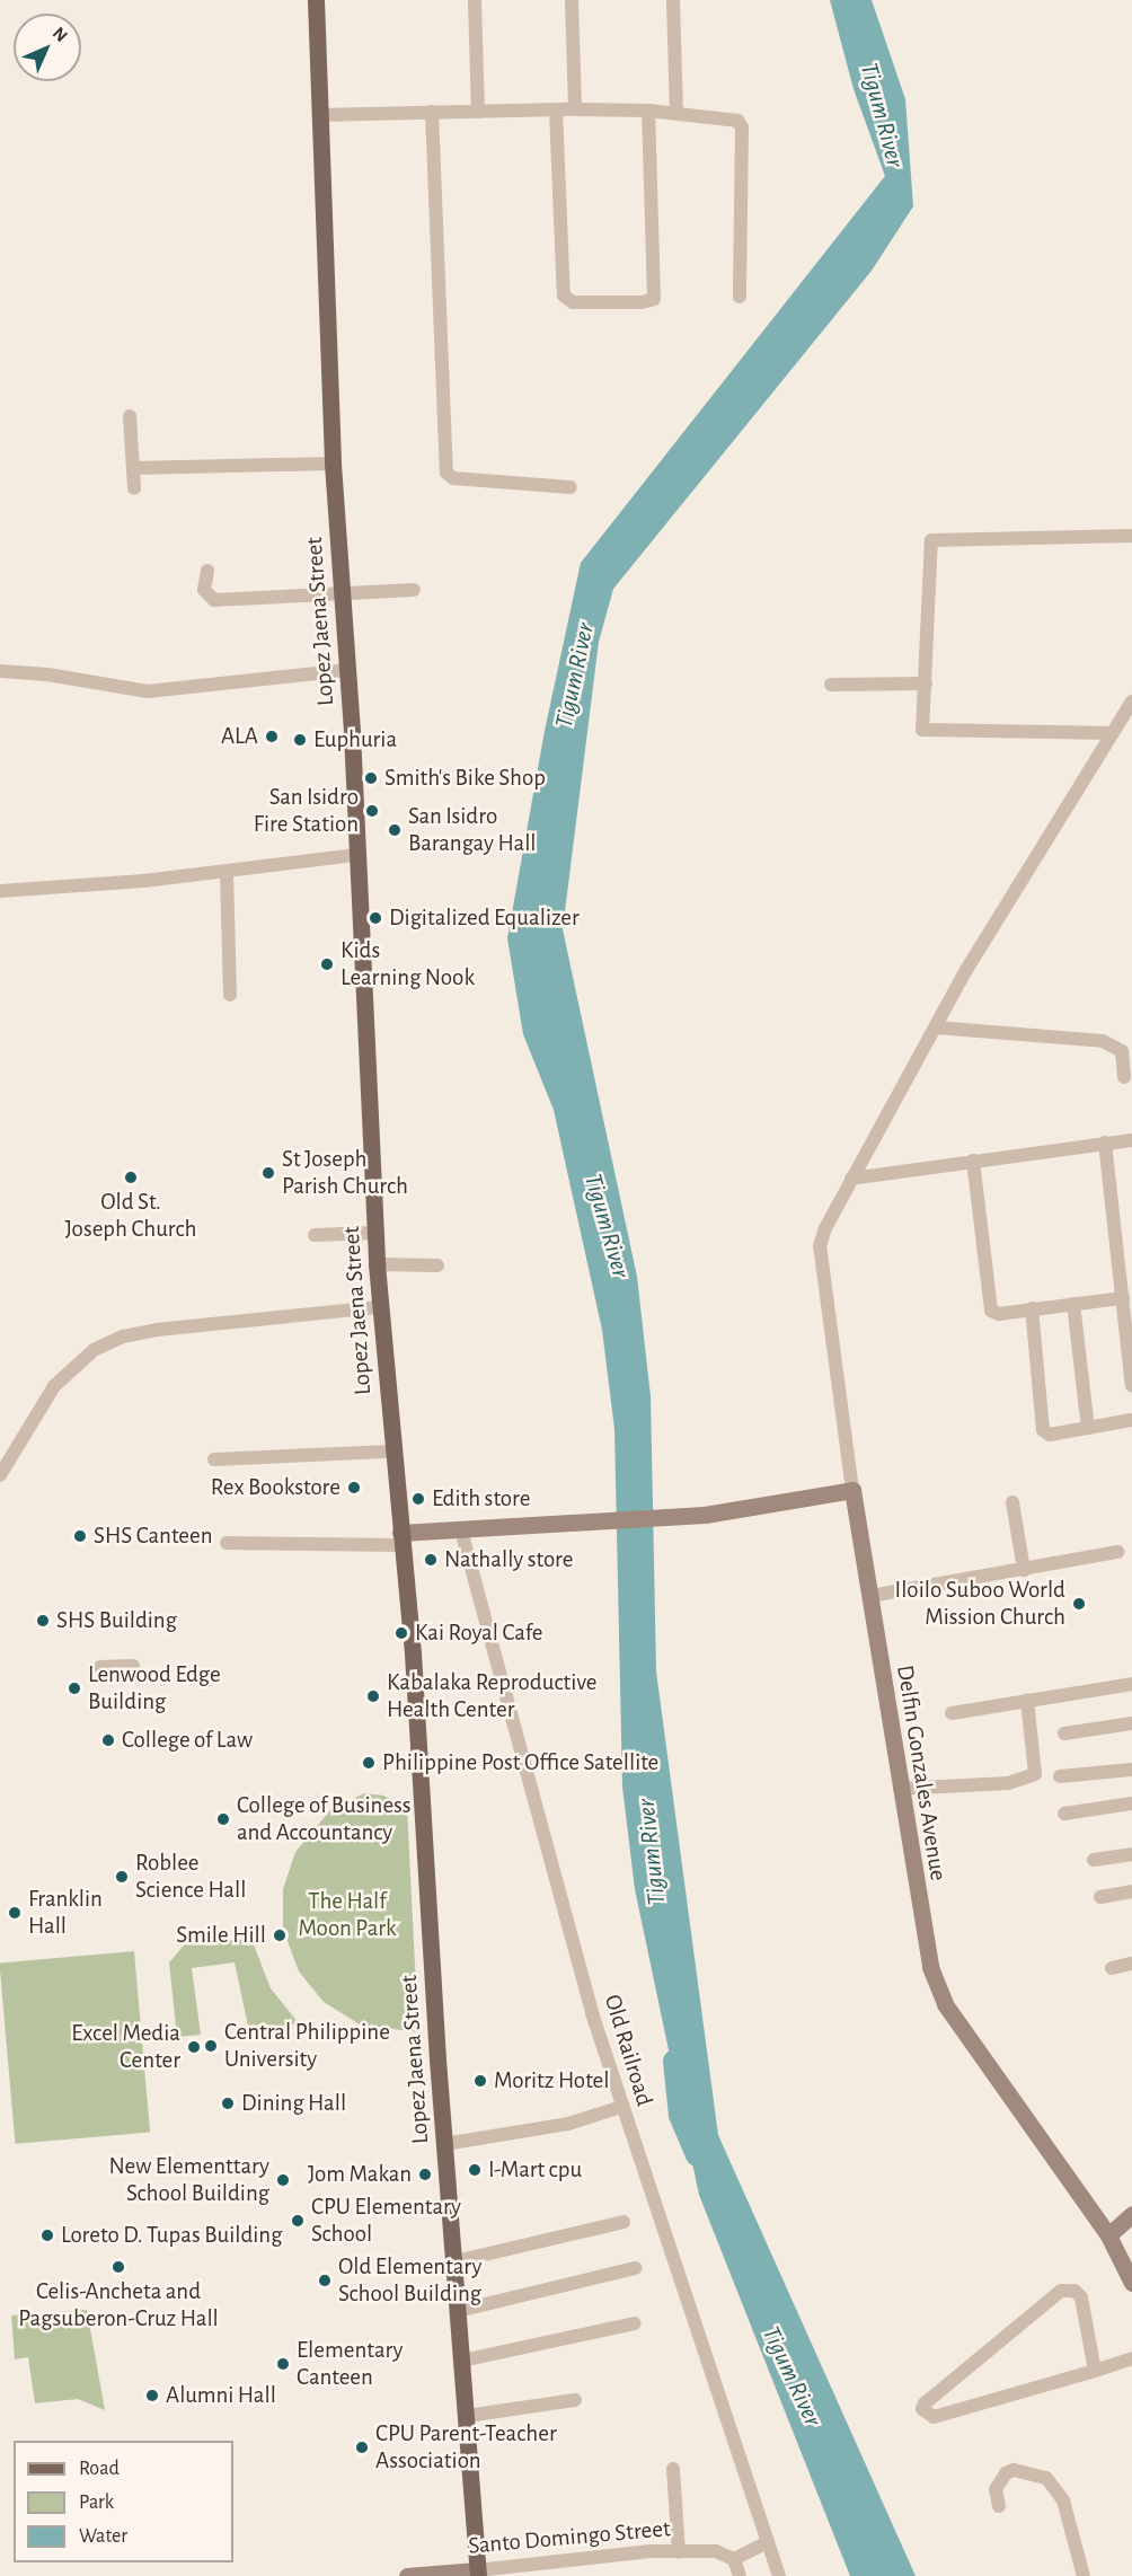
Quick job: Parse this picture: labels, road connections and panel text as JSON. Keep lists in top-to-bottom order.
{
  "streets": {
    "main road": ["Lopez Jaena Street"],
    "street": ["Delfin Gonzales Avenue", "Old Railroad", "Santo Domingo Street"]
  },
  "crossings": [
    ["Lopez Jaena Street", "Santo Domingo Street"]
  ],
  "water": ["Tigum River"],
  "parks": ["The Half Moon Park"],
  "places": [
    "ALA",
    "Euphuria",
    "Smith's Bike Shop",
    "San Isidro Fire Station",
    "San Isidro Barangay Hall",
    "Digitalized Equalizer",
    "Kids Learning Nook",
    "St Joseph Parish Church",
    "Old St. Joseph Church",
    "Rex Bookstore",
    "Edith store",
    "SHS Canteen",
    "Nathally store",
    "Iloilo Suboo World Mission Church",
    "SHS Building",
    "Kai Royal Cafe",
    "Lenwood Edge Building",
    "Kabalaka Reproductive Health Center",
    "College of Law",
    "Philippine Post Office Satellite",
    "College of Business and Accountancy",
    "Roblee Science Hall",
    "Franklin Hall",
    "Smile Hill",
    "Central Philippine University",
    "Excel Media Center",
    "Moritz Hotel",
    "Dining Hall",
    "I-Mart cpu",
    "Jom Makan",
    "New Elementtary School Building",
    "CPU Elementary School",
    "Loreto D. Tupas Building",
    "Celis-Ancheta and Pagsuberon-Cruz Hall",
    "Old Elementary School Building",
    "Elementary Canteen",
    "Alumni Hall",
    "CPU Parent-Teacher Association"
  ],
  "legend": ["Road", "Park", "Water"],
  "north": "top right"
}
